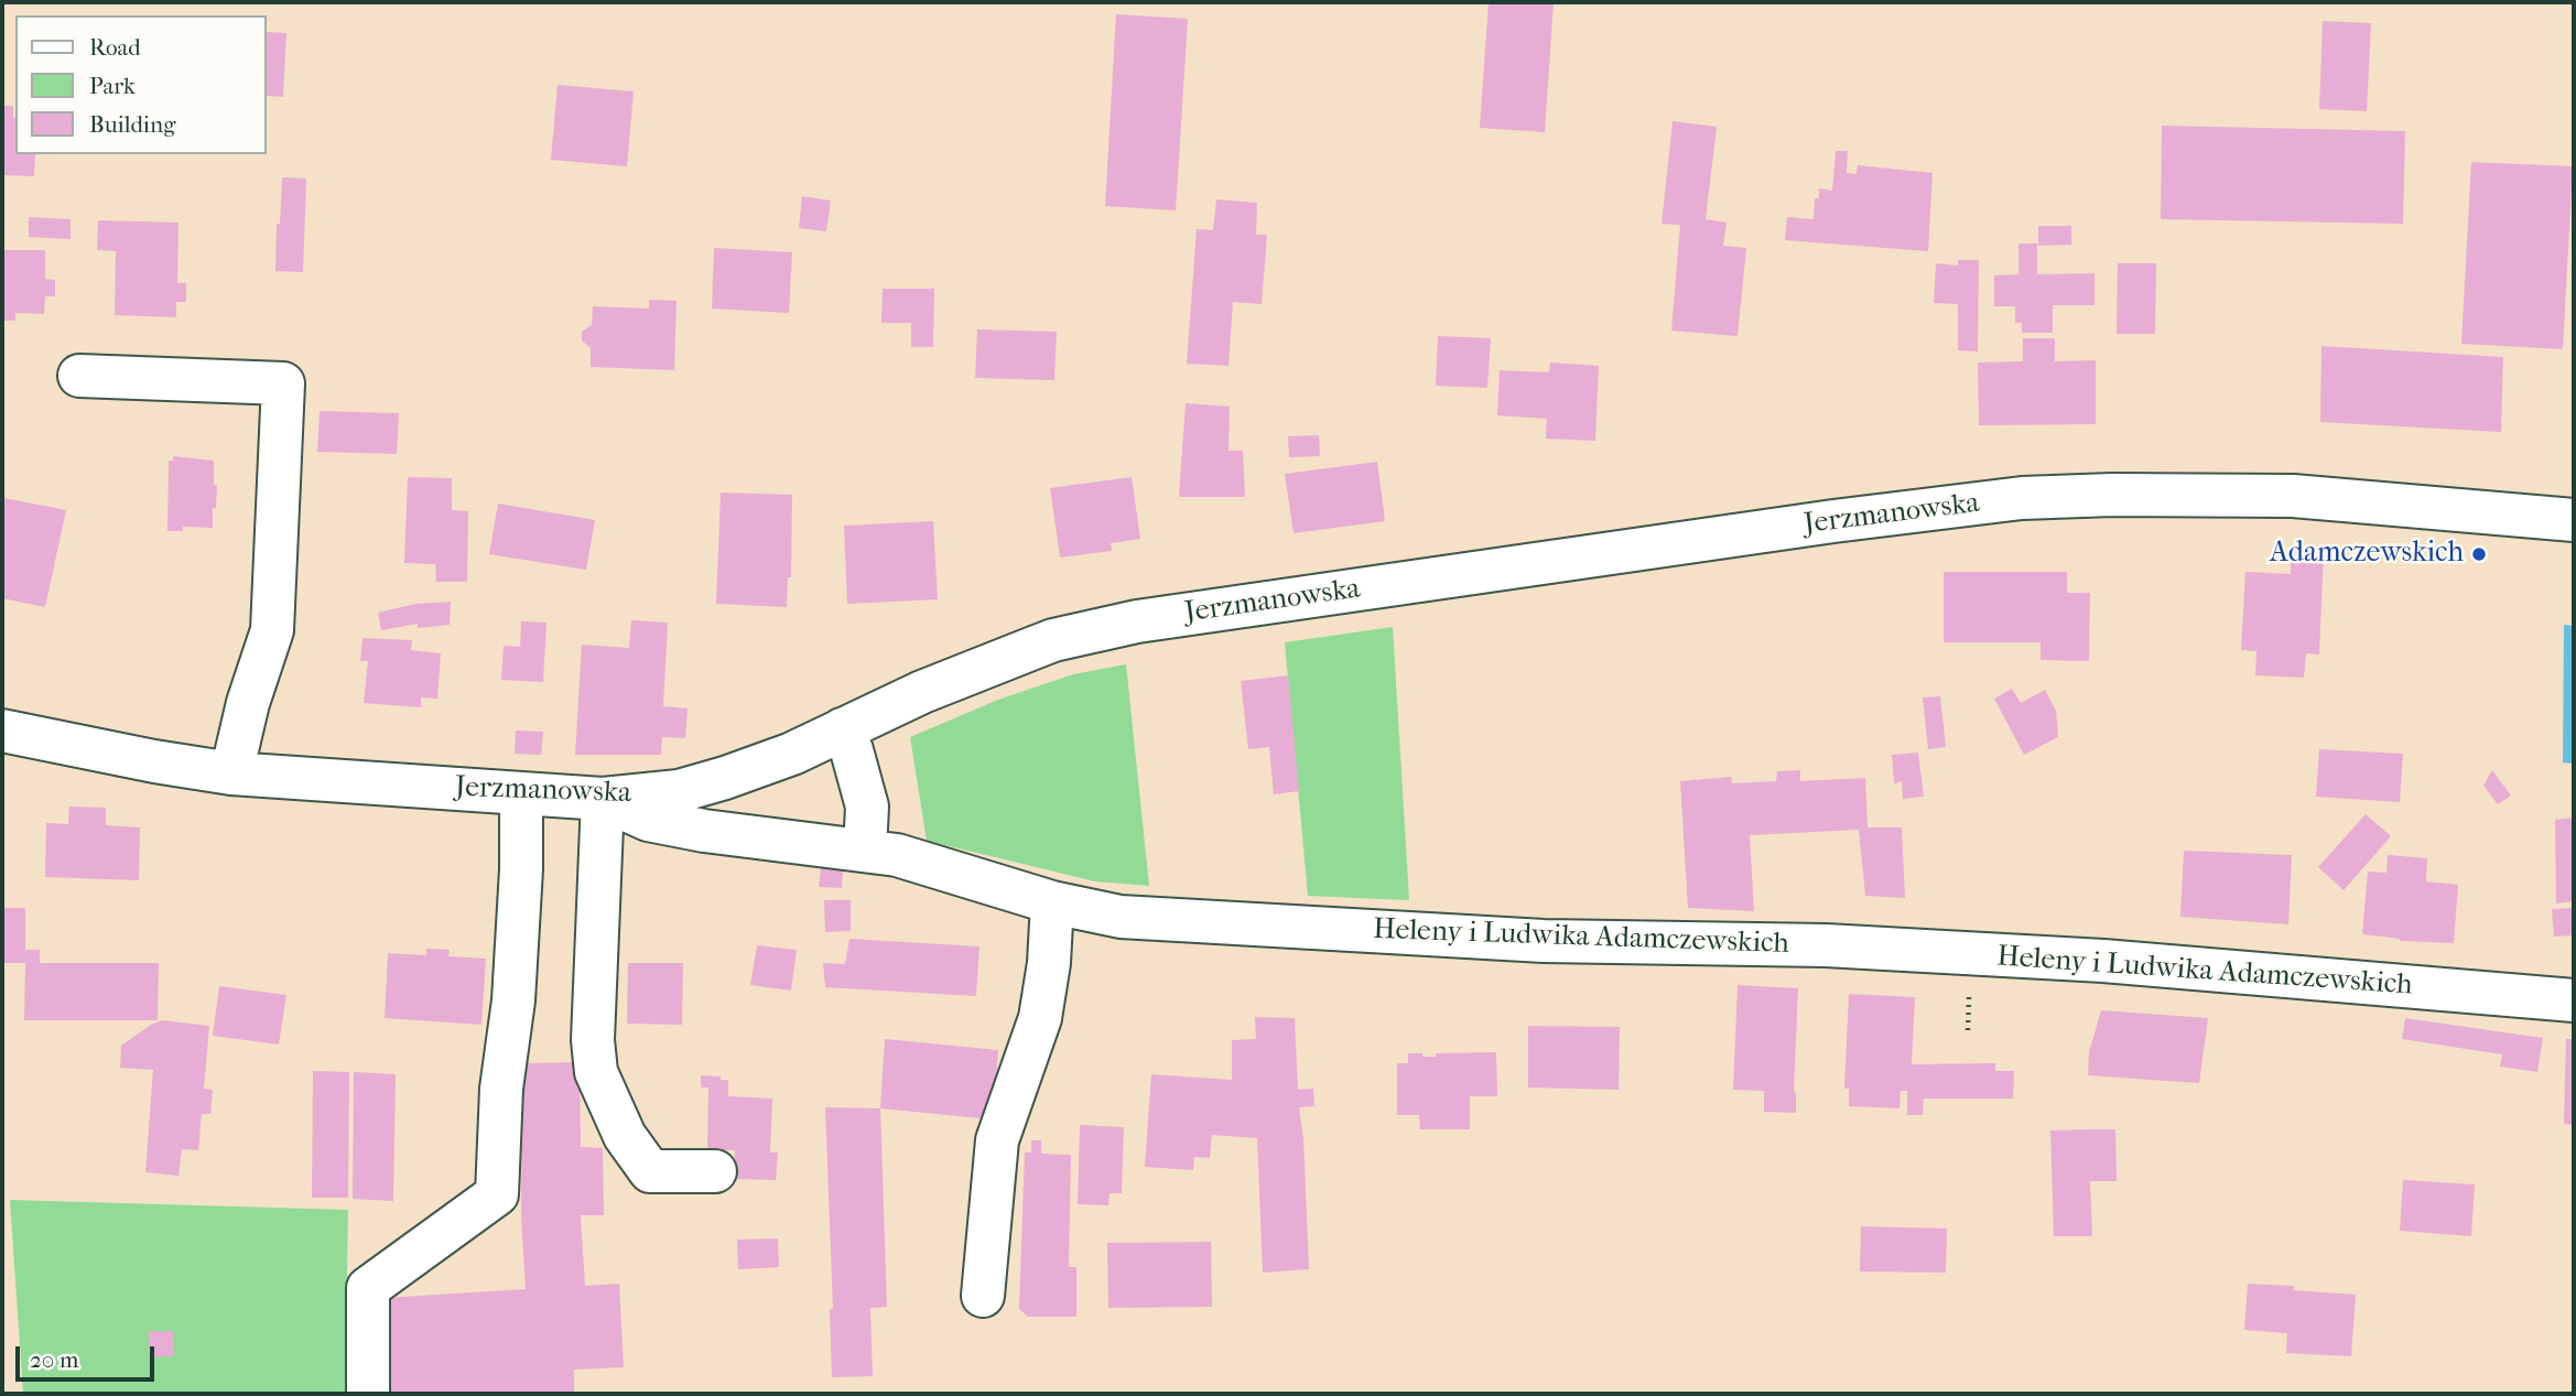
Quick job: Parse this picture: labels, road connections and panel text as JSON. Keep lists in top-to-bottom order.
{
  "streets": {
    "street": ["Jerzmanowska", "Heleny i Ludwika Adamczewskich"]
  },
  "crossings": [
    ["Jerzmanowska", "Heleny i Ludwika Adamczewskich"]
  ],
  "places": ["Adamczewskich"],
  "legend": ["Road", "Park", "Building"],
  "scale_bar": "20 m"
}
